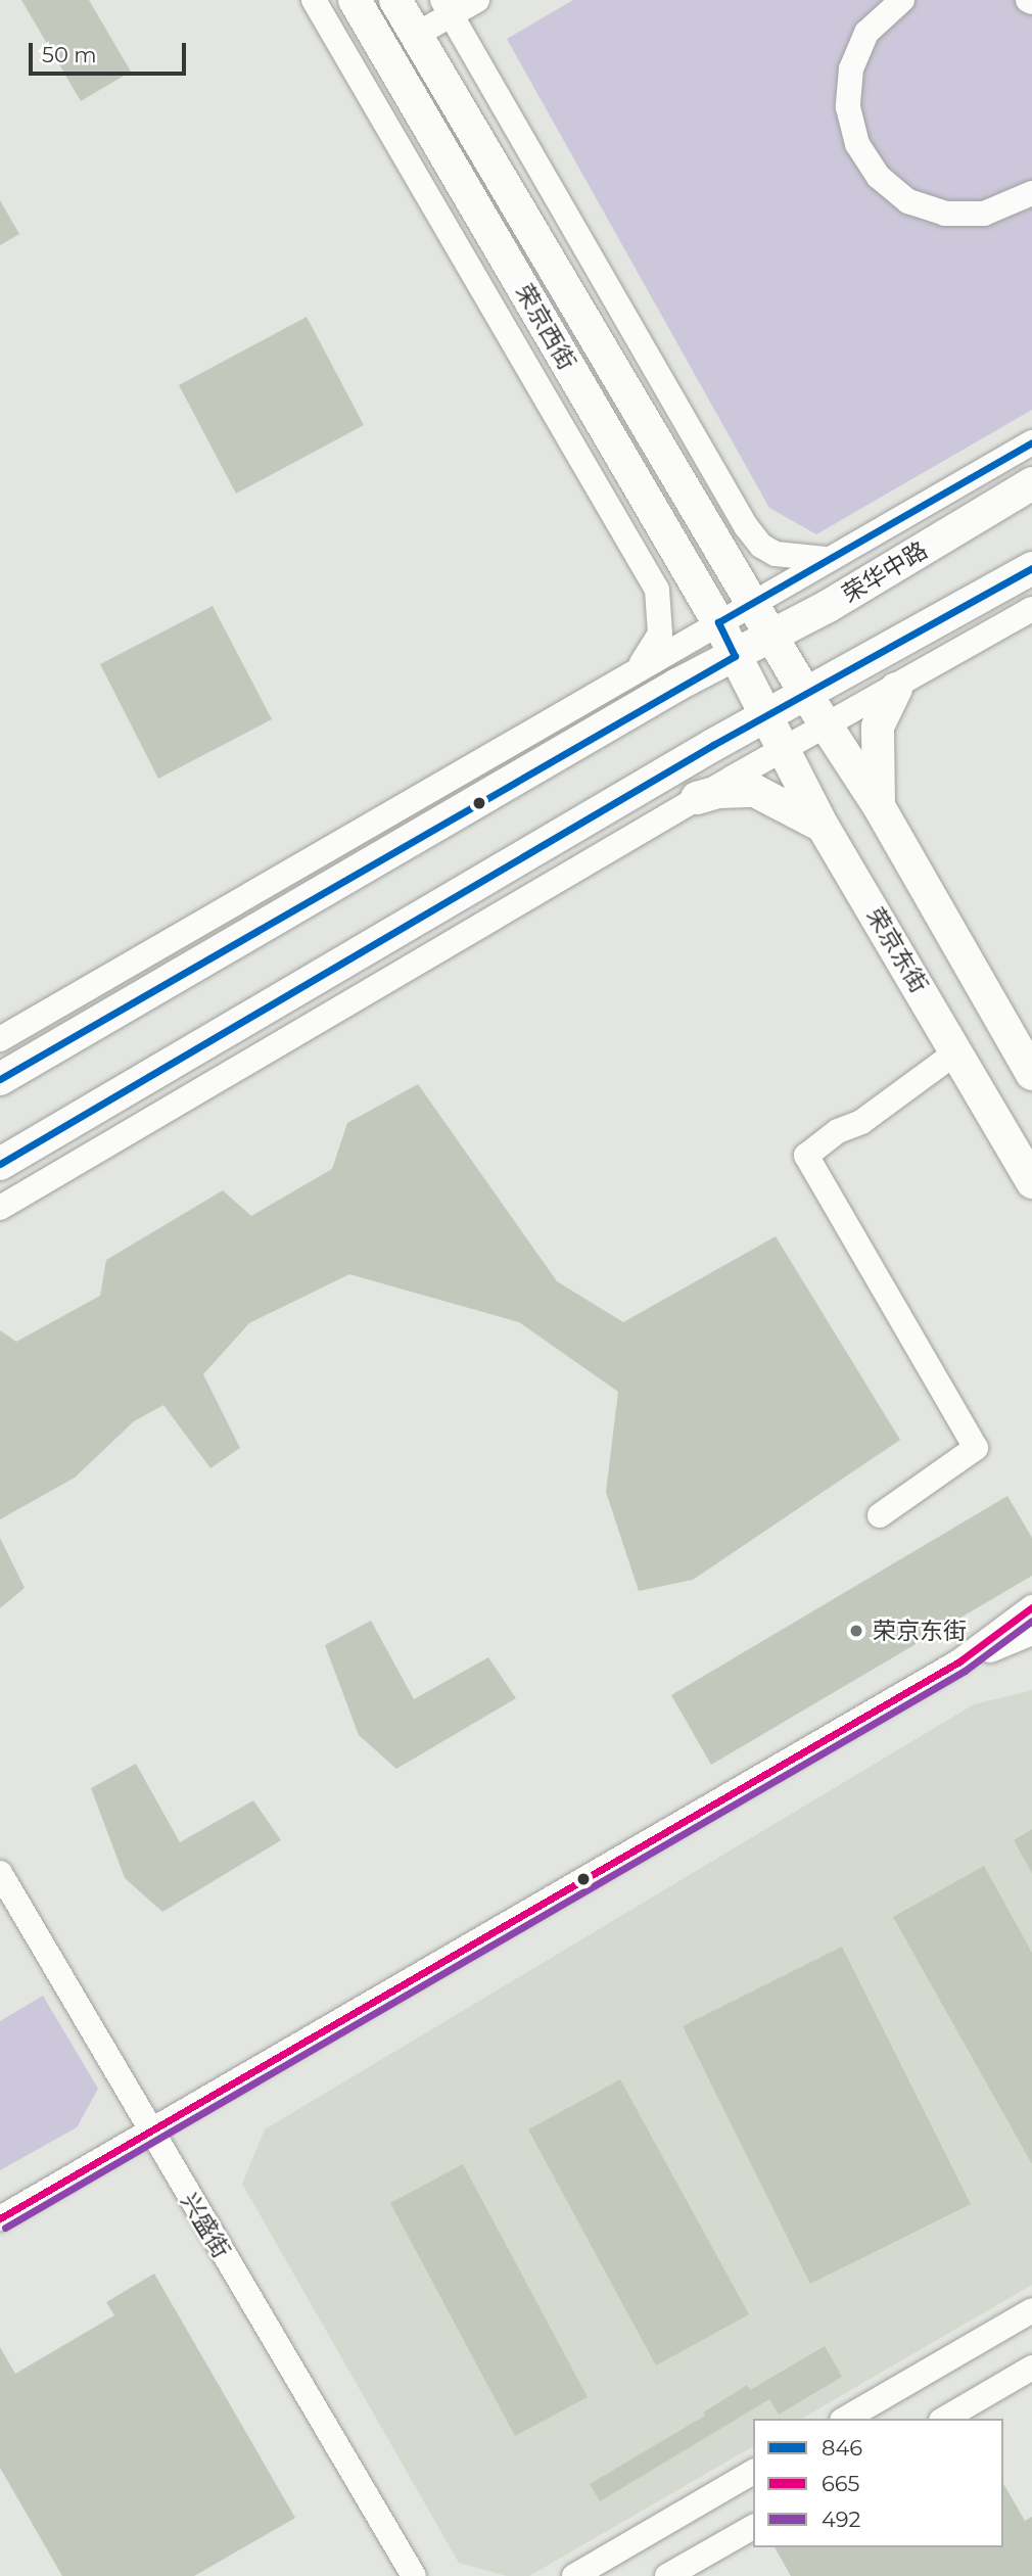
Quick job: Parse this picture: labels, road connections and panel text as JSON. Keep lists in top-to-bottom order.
{
  "streets": {
    "main road": ["荣京西街", "荣华中路", "荣京东街"],
    "street": ["兴盛街"]
  },
  "crossings": [
    ["荣京西街", "荣华中路"],
    ["荣京西街", "荣京东街"]
  ],
  "places": ["荣京东街"],
  "lines": ["transit line 846", "transit line 665", "transit line 492"],
  "legend": ["846", "665", "492"],
  "scale_bar": "50 m"
}
